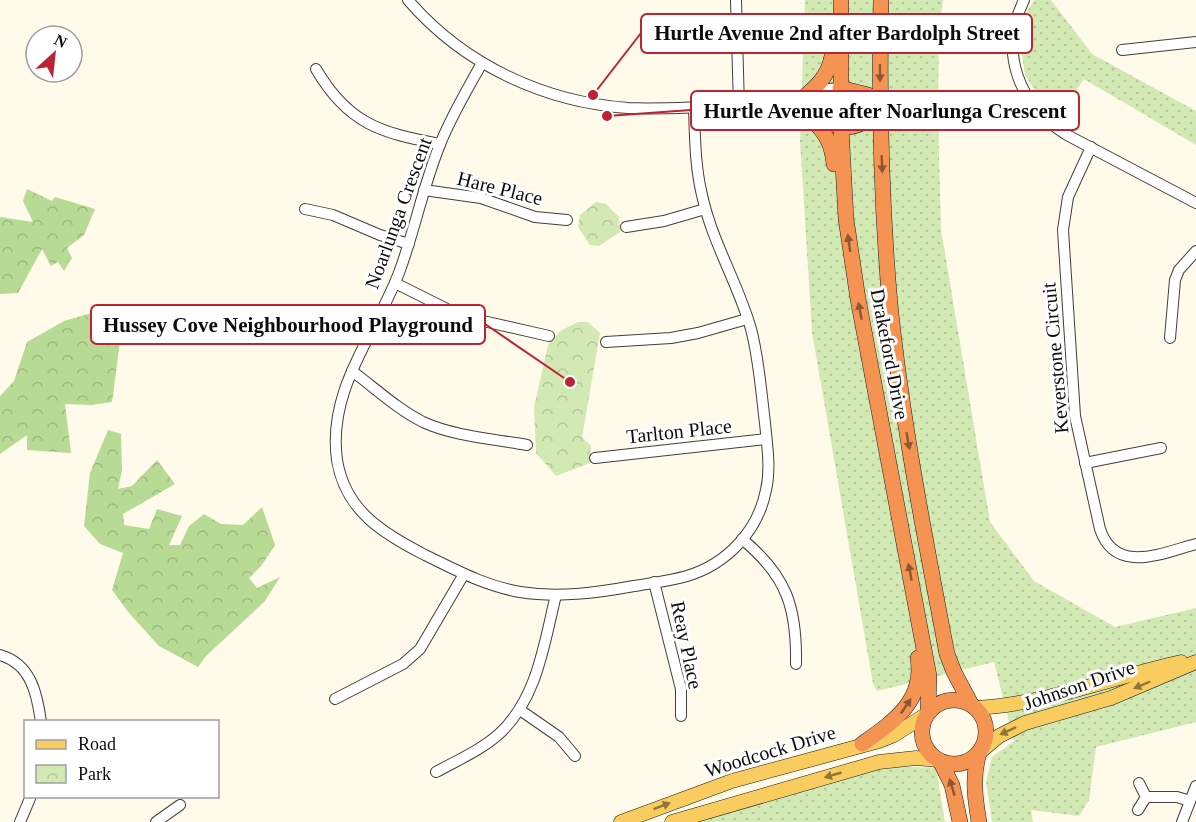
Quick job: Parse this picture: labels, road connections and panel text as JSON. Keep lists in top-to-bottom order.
{
  "streets": {
    "highway": ["Drakeford Drive"],
    "main road": ["Johnson Drive", "Woodcock Drive"],
    "street": [
      "Hare Place",
      "Noarlunga Crescent",
      "Keverstone Circuit",
      "Tarlton Place",
      "Reay Place"
    ]
  },
  "crossings": [
    ["Hare Place", "Noarlunga Crescent"],
    ["Noarlunga Crescent", "Tarlton Place"],
    ["Noarlunga Crescent", "Reay Place"],
    ["Drakeford Drive", "Johnson Drive"],
    ["Drakeford Drive", "Woodcock Drive"],
    ["Johnson Drive", "Woodcock Drive"]
  ],
  "places": ["Hurtle Avenue 2nd after Bardolph Street", "Hurtle Avenue after Noarlunga Crescent", "Hussey Cove Neighbourhood Playground"],
  "legend": ["Road", "Park"],
  "north": "top right"
}
